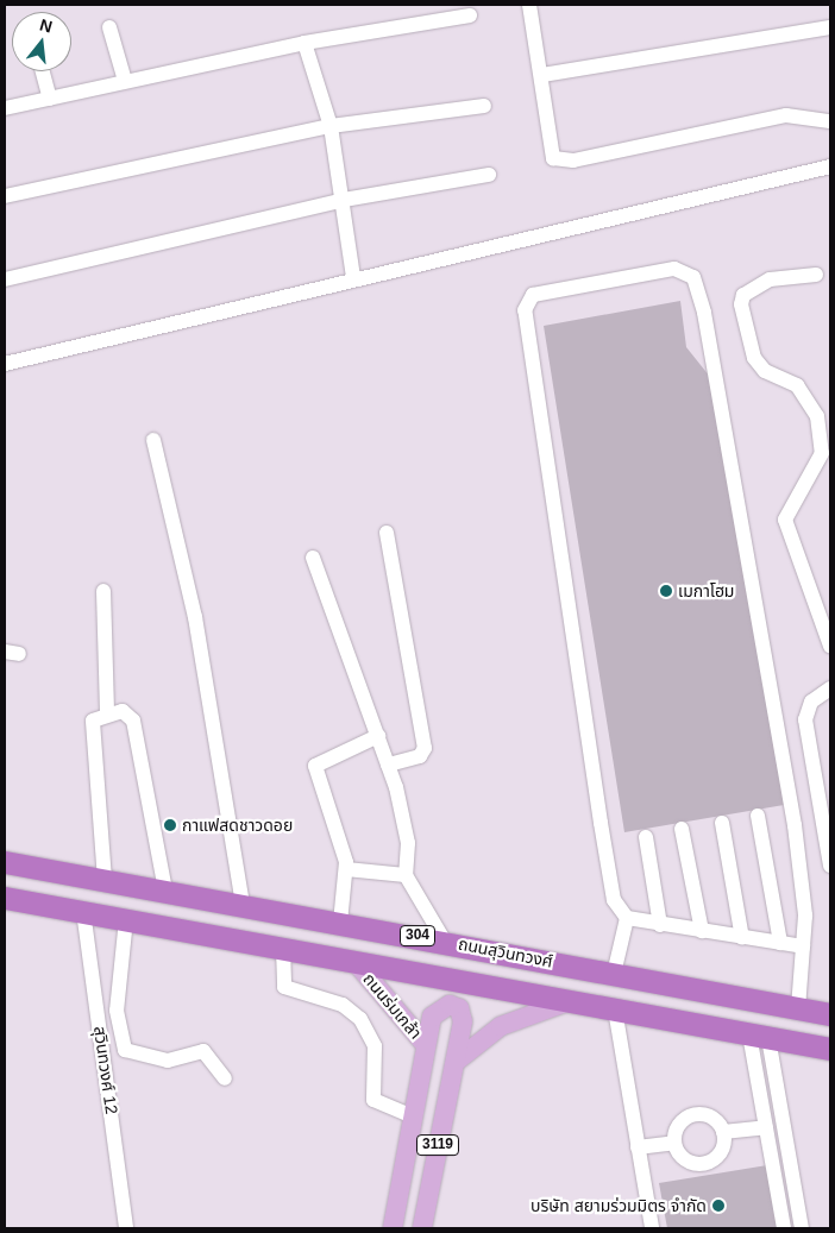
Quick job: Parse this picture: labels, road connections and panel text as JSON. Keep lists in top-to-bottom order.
{
  "streets": {
    "highway": ["304", "ถนนสุวินทวงศ์"],
    "main road": ["ถนนร่มเกล้า", "3119"],
    "street": ["สุวินทวงศ์ 12"]
  },
  "crossings": [
    ["304", "ถนนร่มเกล้า"],
    ["304", "สุวินทวงศ์ 12"]
  ],
  "places": ["เมกาโฮม", "กาแฟสดชาวดอย", "บริษัท สยามร่วมมิตร จำกัด"],
  "north": "top"
}
